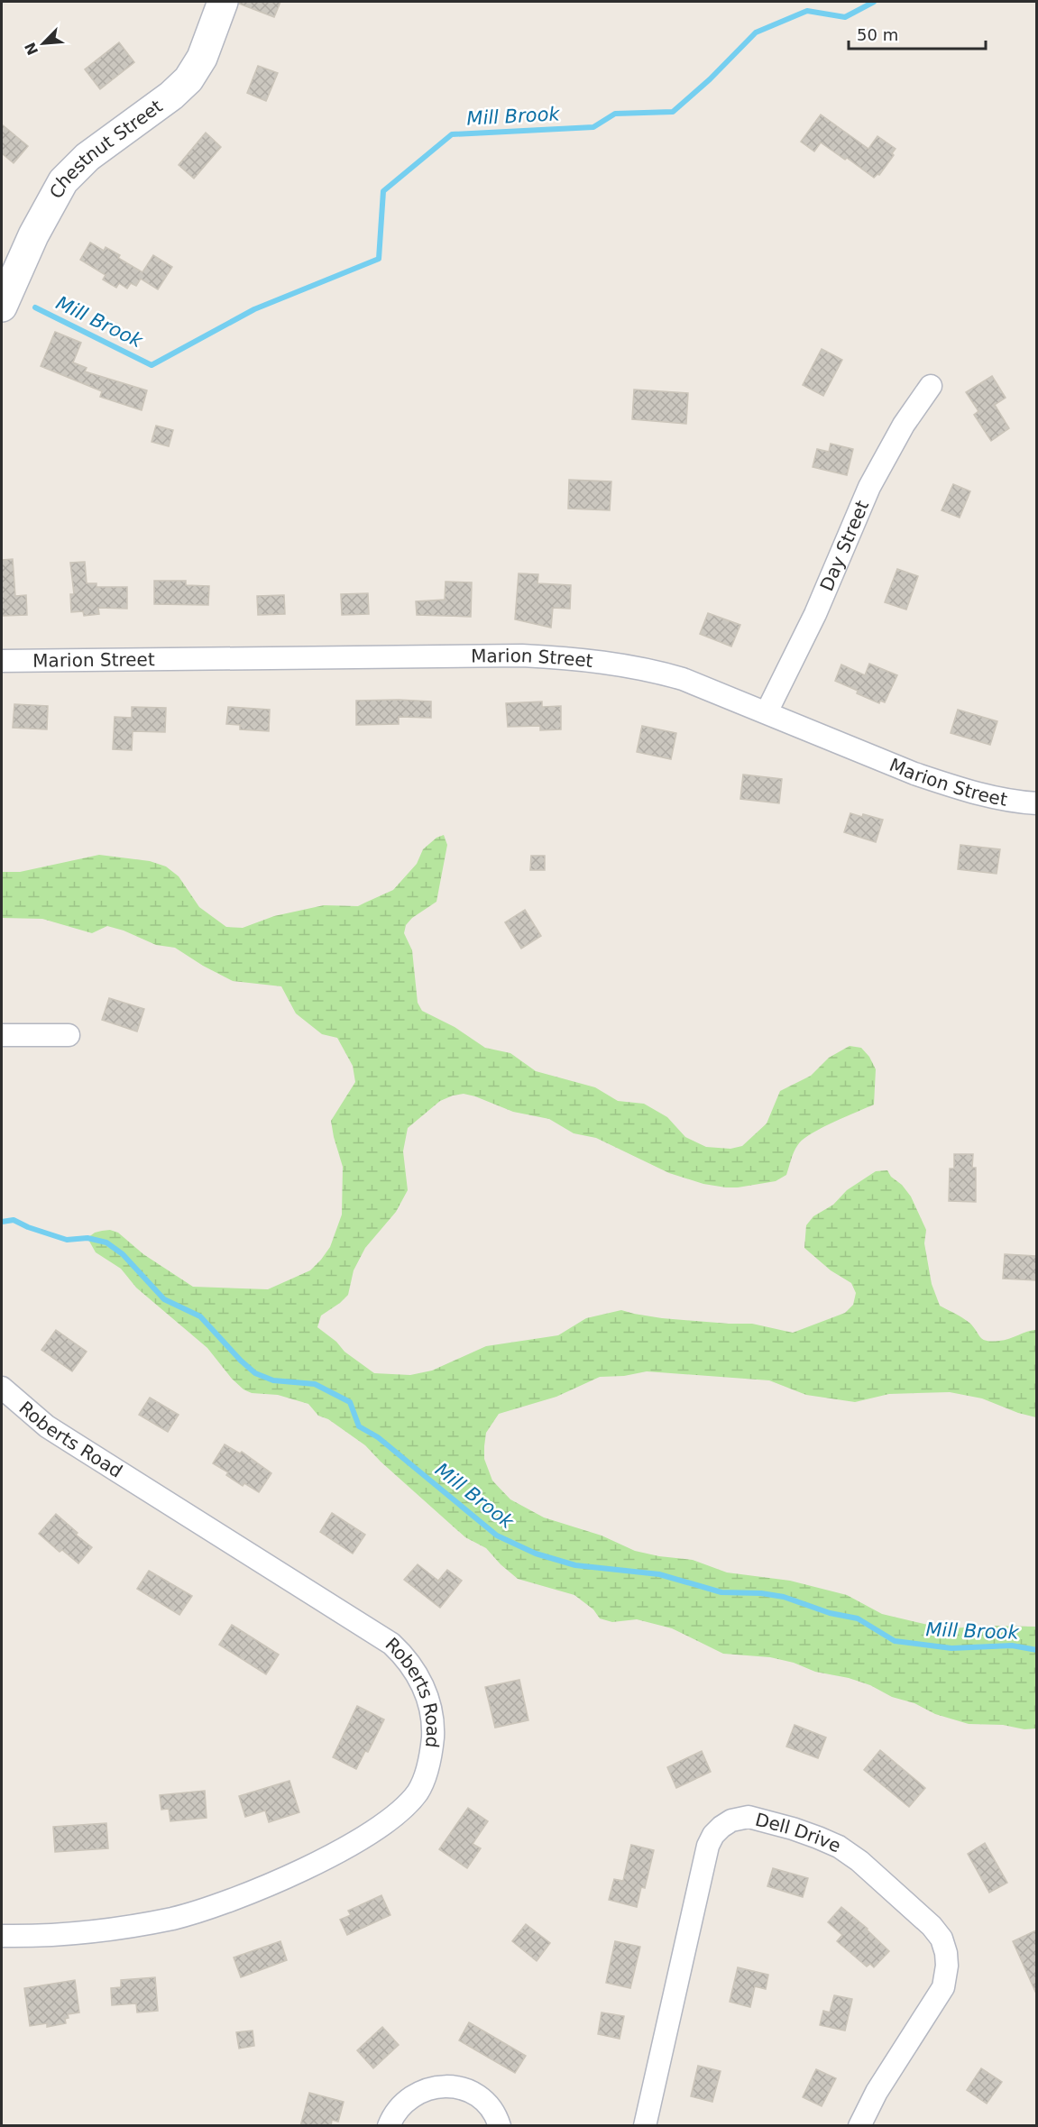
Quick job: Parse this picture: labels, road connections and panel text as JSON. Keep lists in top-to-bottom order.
{
  "streets": {
    "street": [
      "Chestnut Street",
      "Day Street",
      "Marion Street",
      "Roberts Road",
      "Dell Drive"
    ]
  },
  "crossings": [
    ["Day Street", "Marion Street"]
  ],
  "water": ["Mill Brook"],
  "scale_bar": "50 m",
  "north": "bottom left"
}
